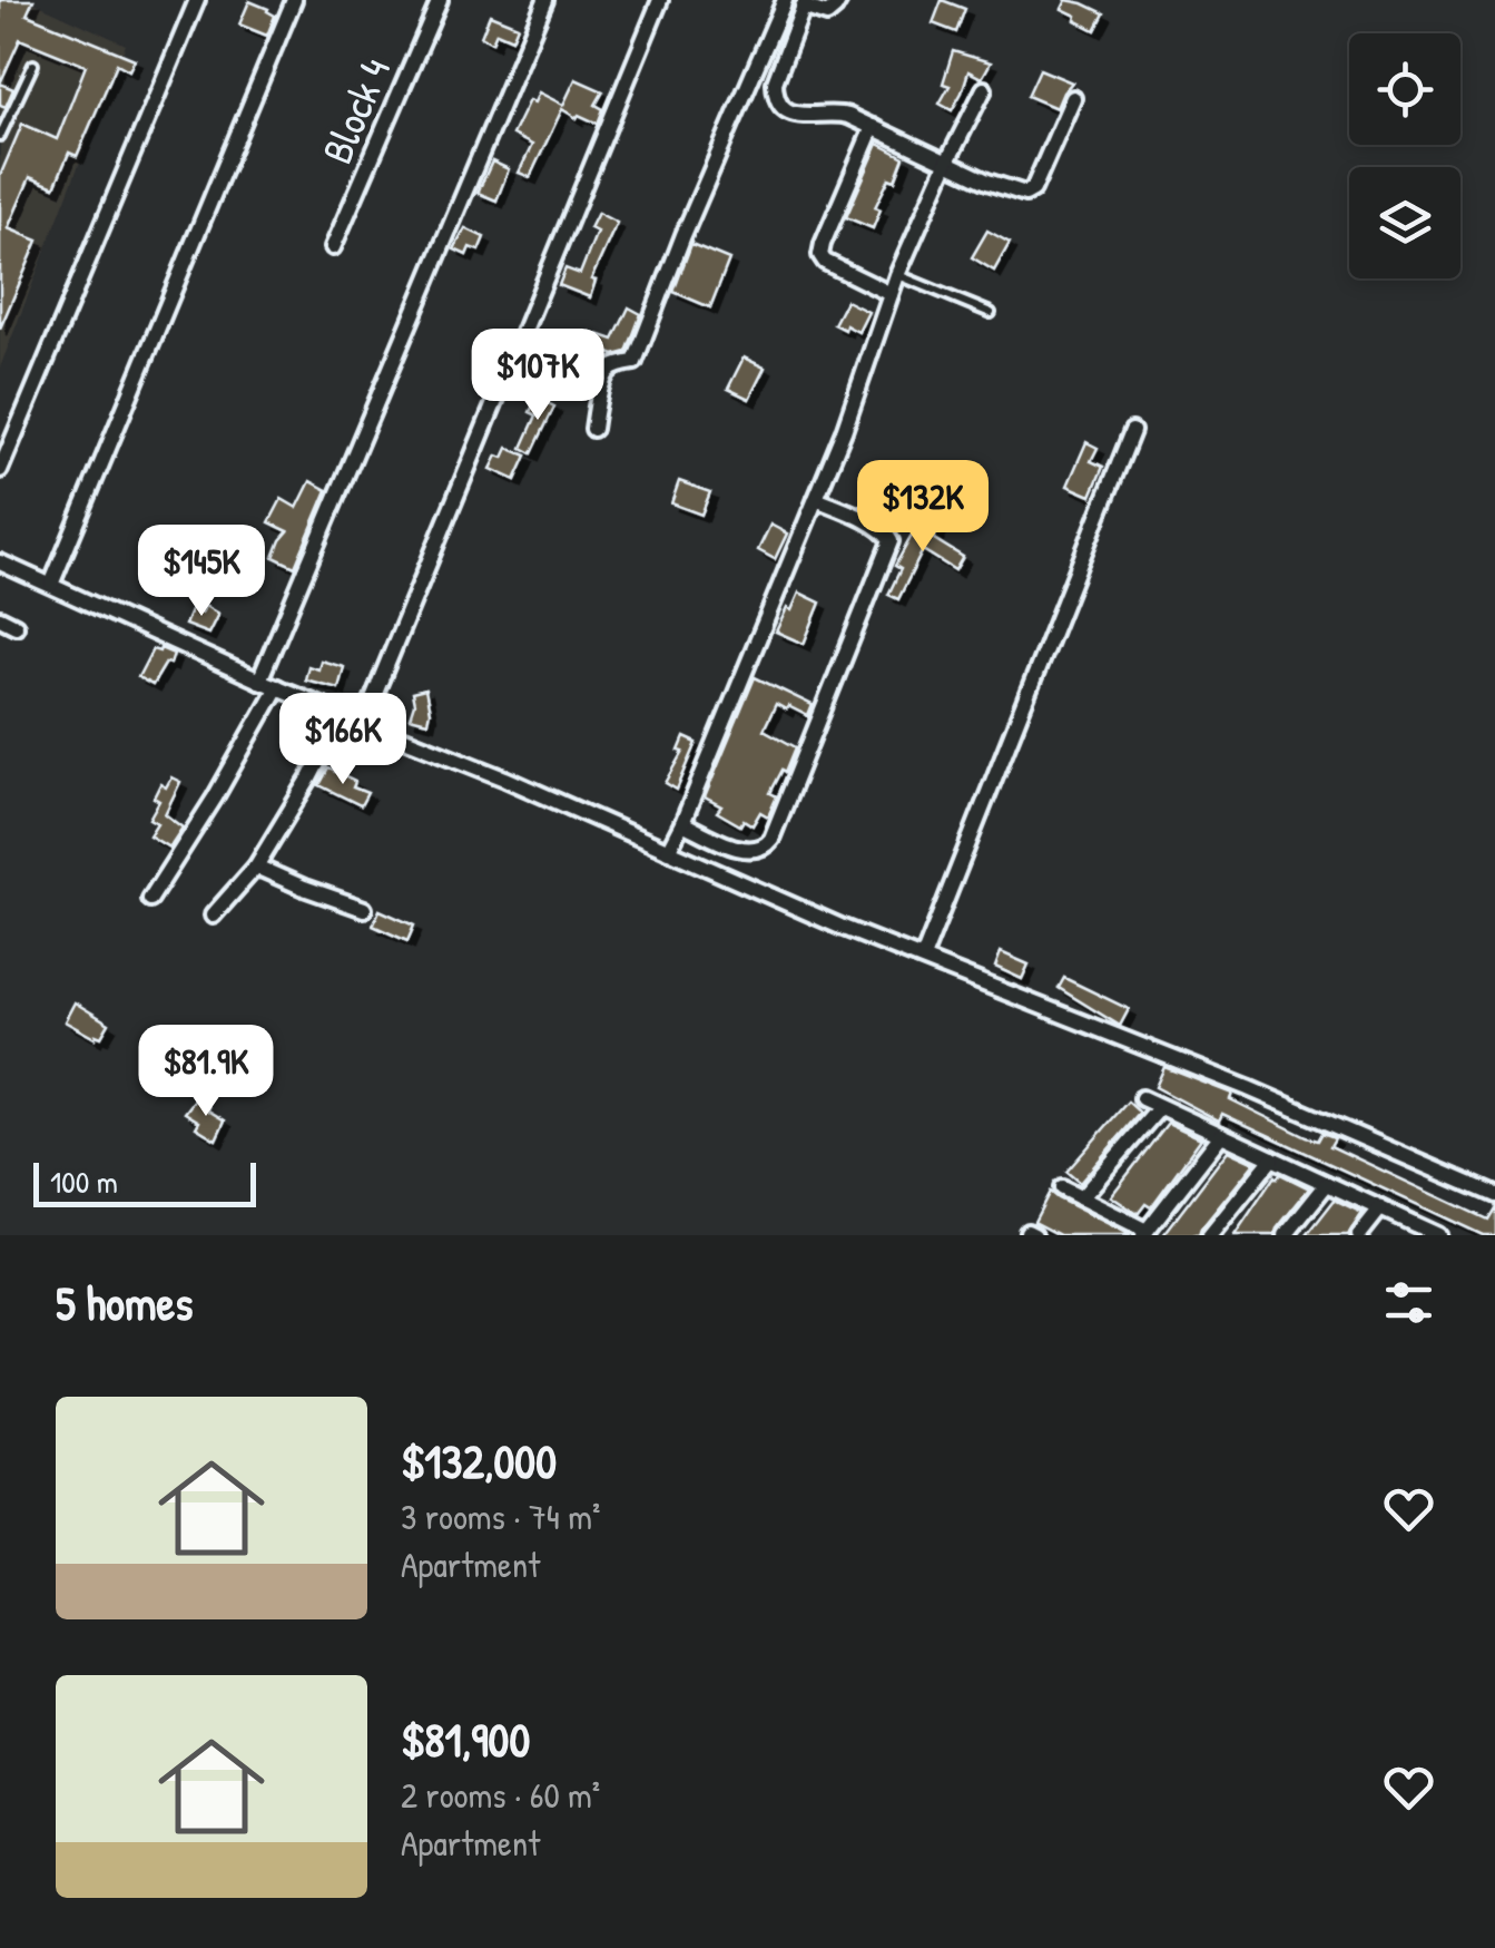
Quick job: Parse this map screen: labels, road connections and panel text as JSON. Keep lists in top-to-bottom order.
{
  "streets": {
    "street": ["Block 4"]
  },
  "scale_bar": "100 m",
  "page": {
    "price": [
      "$107K",
      "$132K",
      "$145K",
      "$166K",
      "$81.9K"
    ],
    "scale": "100 m",
    "heading": "5 homes",
    "list": [
      {
        "name": "$132,000",
        "note": "3 rooms · 74 m² · Apartment"
      },
      {
        "name": "$81,900",
        "note": "2 rooms · 60 m² · Apartment"
      }
    ]
  }
}
